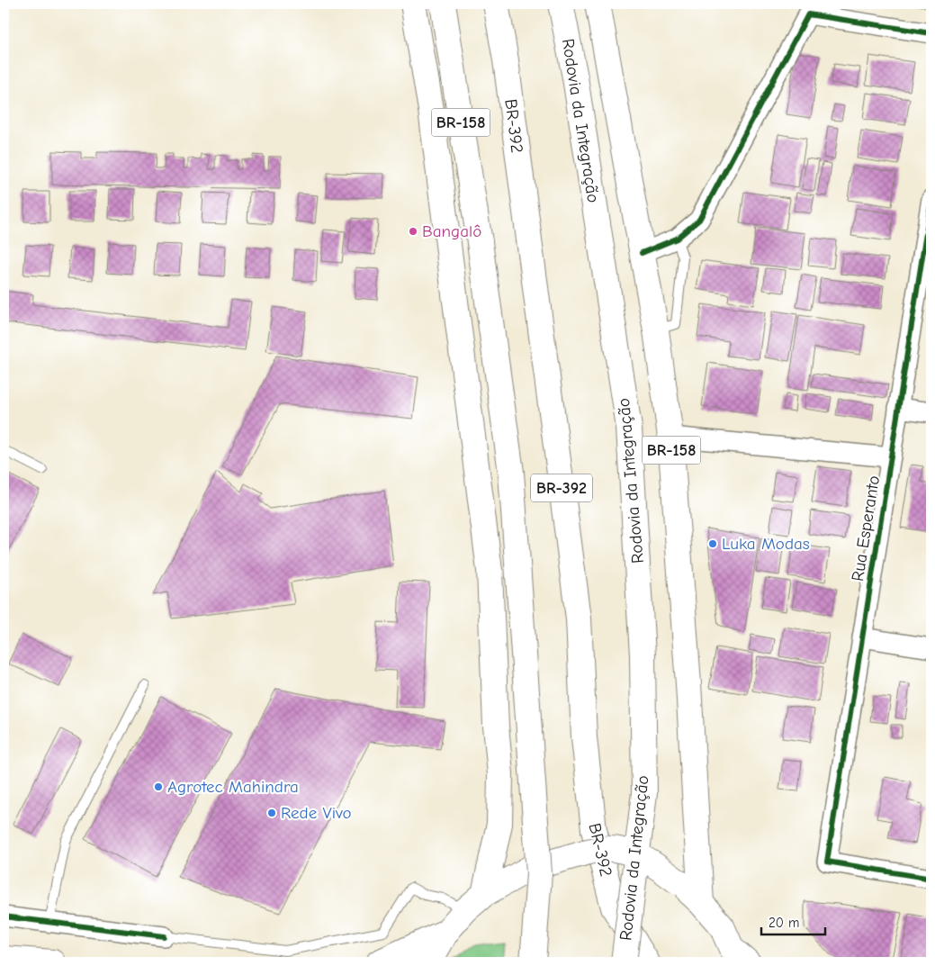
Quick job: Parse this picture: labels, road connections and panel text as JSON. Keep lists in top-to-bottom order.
{
  "streets": {
    "main road": ["Rodovia da Integração", "BR-158", "BR-392"],
    "street": ["Rua Esperanto"]
  },
  "places": [
    "Bangalô",
    "Luka Modas",
    "Agrotec Mahindra",
    "Rede Vivo"
  ],
  "scale_bar": "20 m"
}
